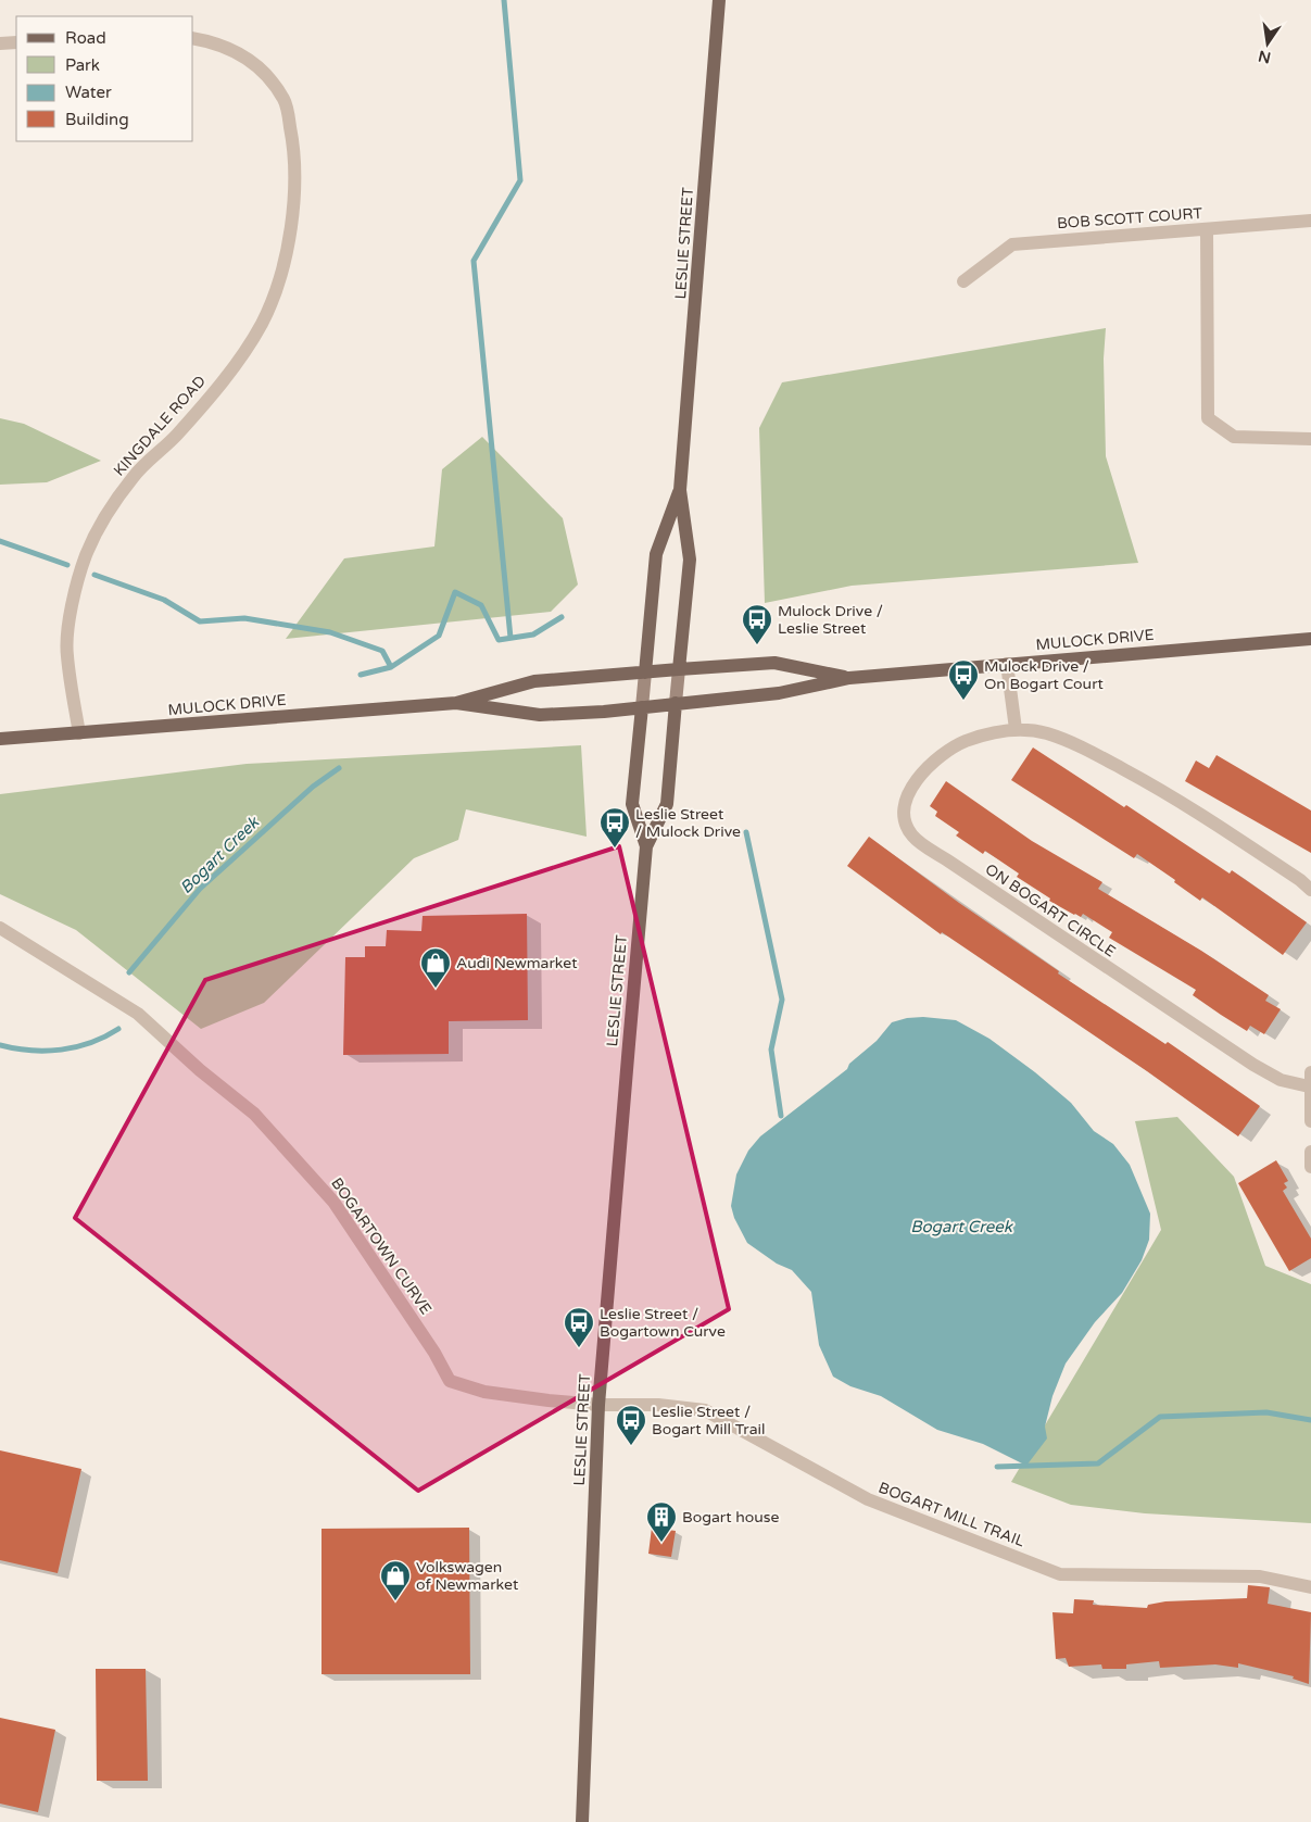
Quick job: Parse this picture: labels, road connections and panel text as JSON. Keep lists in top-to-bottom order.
{
  "streets": {
    "main road": ["LESLIE STREET", "MULOCK DRIVE"],
    "street": [
      "BOB SCOTT COURT",
      "KINGDALE ROAD",
      "ON BOGART CIRCLE",
      "BOGARTOWN CURVE",
      "BOGART MILL TRAIL"
    ]
  },
  "crossings": [
    ["LESLIE STREET", "MULOCK DRIVE"],
    ["LESLIE STREET", "BOGARTOWN CURVE"],
    ["LESLIE STREET", "BOGART MILL TRAIL"],
    ["KINGDALE ROAD", "MULOCK DRIVE"],
    ["BOGARTOWN CURVE", "BOGART MILL TRAIL"]
  ],
  "water": ["Bogart Creek"],
  "places": {
    "bus stop": [
      "Mulock Drive / Leslie Street",
      "Mulock Drive / On Bogart Court",
      "Leslie Street / Mulock Drive",
      "Leslie Street / Bogartown Curve",
      "Leslie Street / Bogart Mill Trail"
    ],
    "shop": ["Audi Newmarket", "Volkswagen of Newmarket"],
    "building": ["Bogart house"]
  },
  "legend": [
    "Road",
    "Park",
    "Water",
    "Building"
  ],
  "north": "bottom"
}
